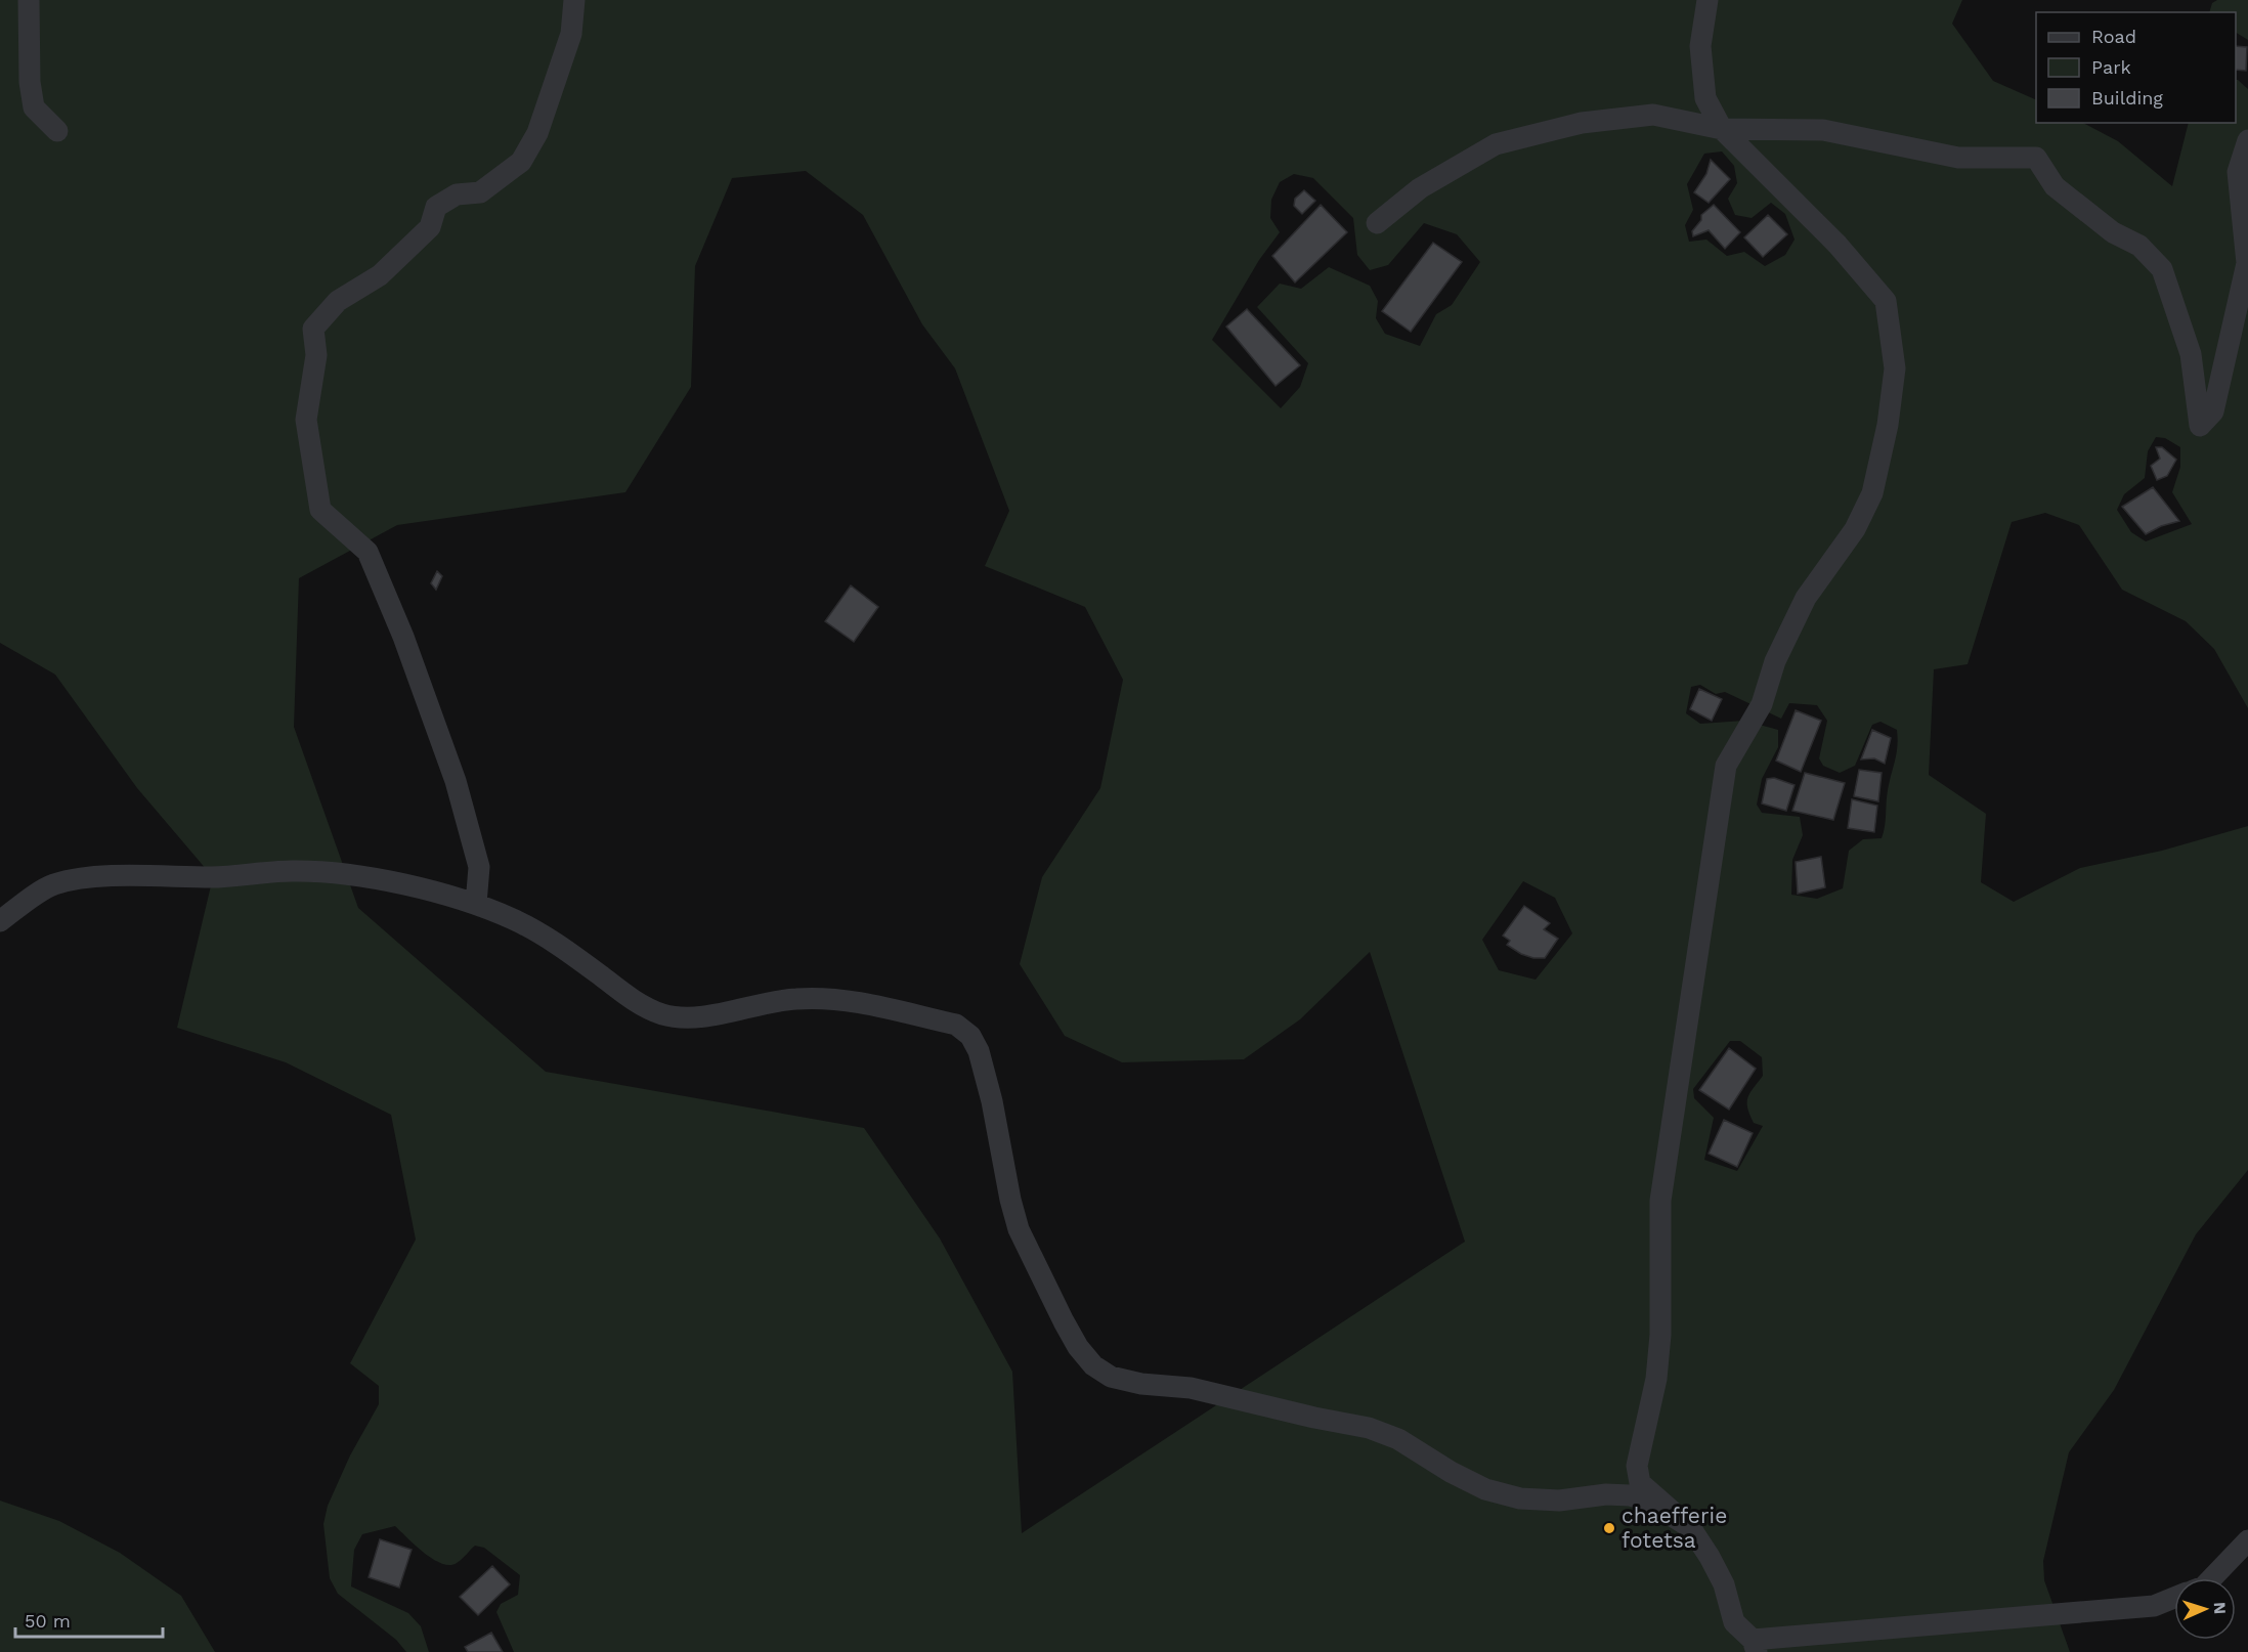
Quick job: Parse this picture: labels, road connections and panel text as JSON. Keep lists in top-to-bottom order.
{
  "places": ["chaefferie fotetsa"],
  "legend": ["Road", "Park", "Building"],
  "scale_bar": "50 m",
  "north": "right"
}
